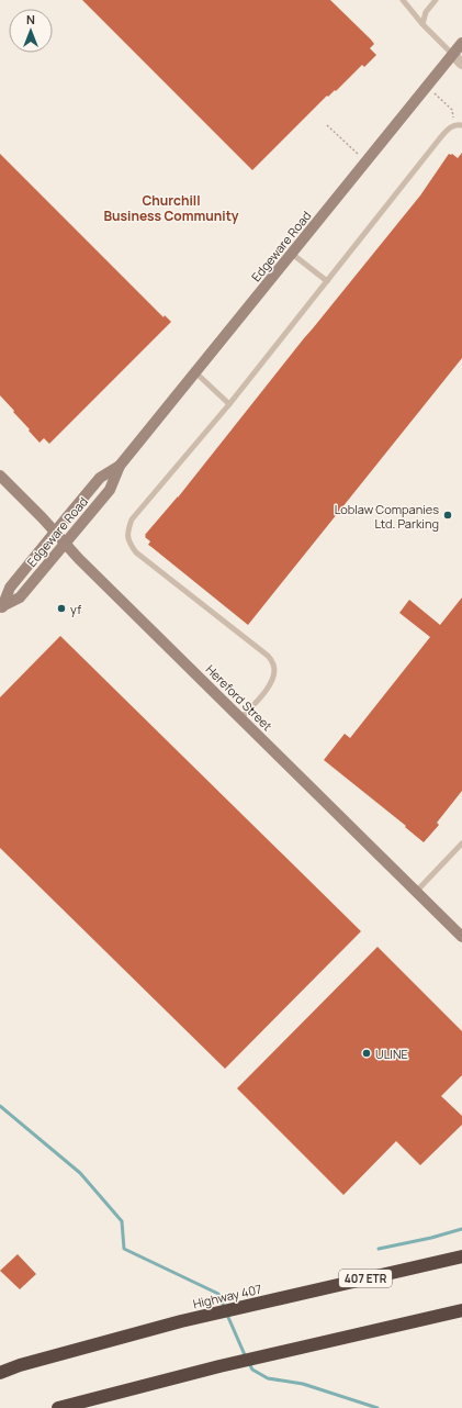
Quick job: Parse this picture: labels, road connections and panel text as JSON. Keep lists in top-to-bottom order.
{
  "streets": {
    "highway": ["407 ETR", "Highway 407"],
    "street": ["Edgeware Road", "Hereford Street"]
  },
  "crossings": [
    ["Edgeware Road", "Hereford Street"]
  ],
  "districts": ["Churchill Business Community"],
  "places": ["Loblaw Companies Ltd. Parking", "yf", "ULINE"],
  "north": "top"
}
